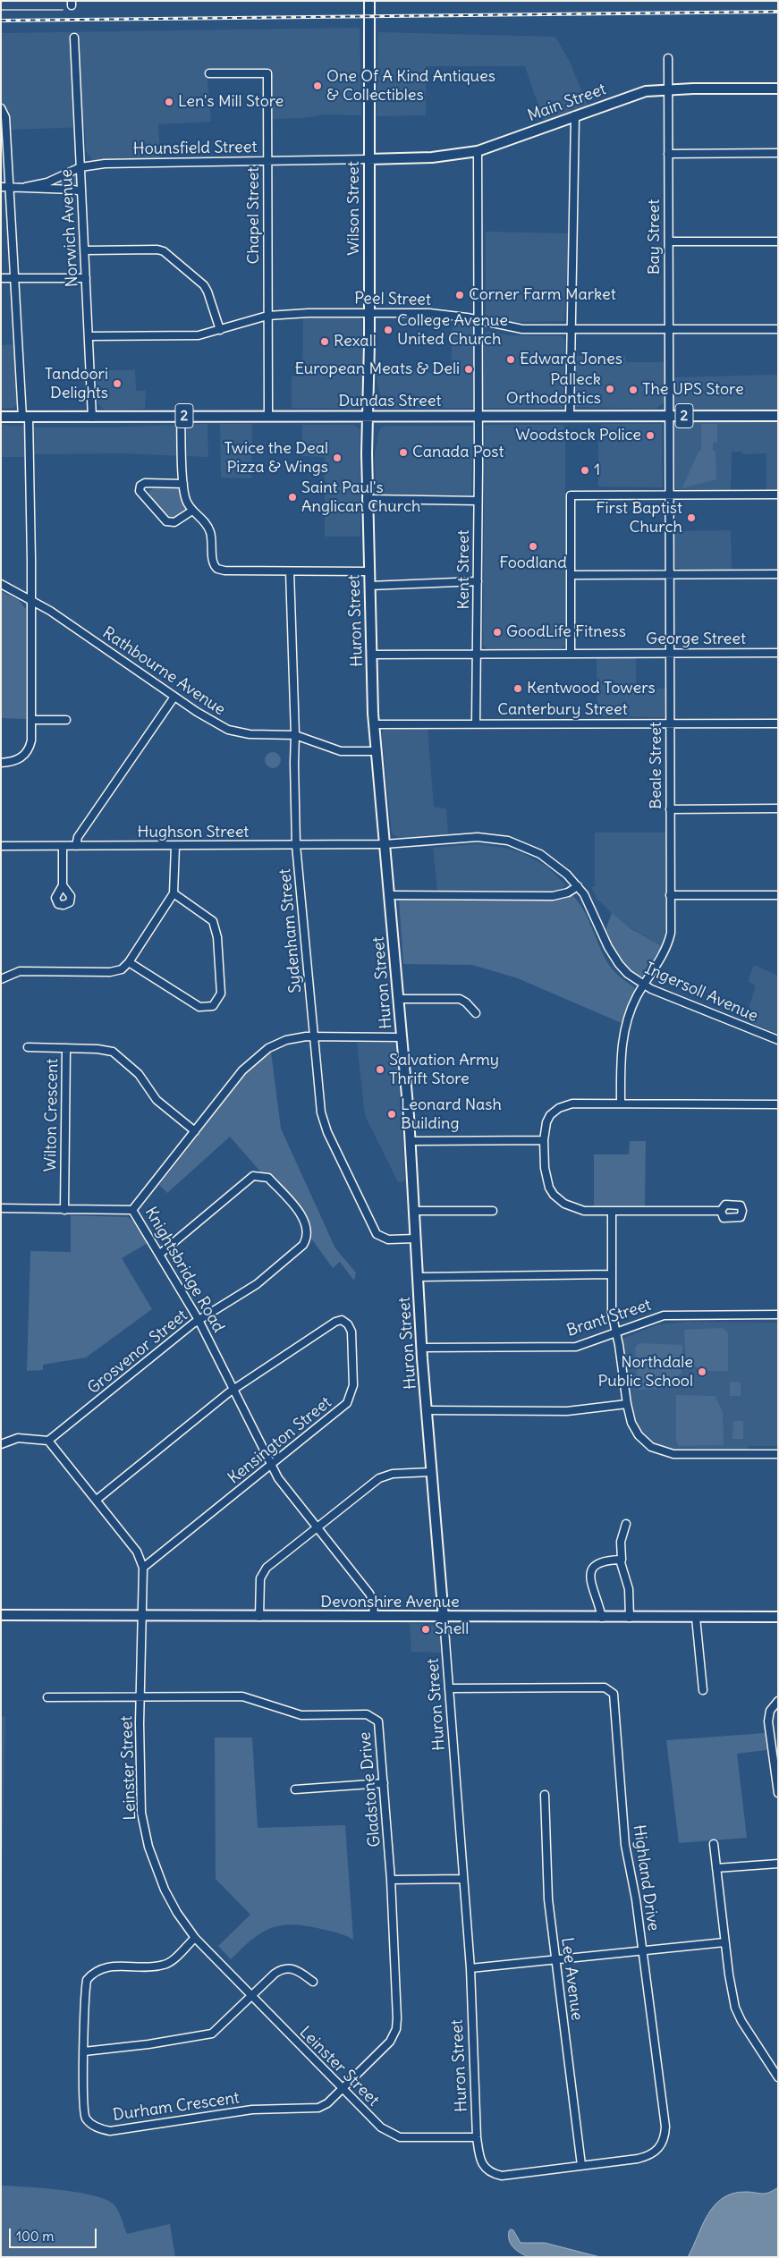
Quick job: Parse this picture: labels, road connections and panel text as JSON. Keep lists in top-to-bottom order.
{
  "streets": {
    "main road": [
      "Main Street",
      "Wilson Street",
      "Dundas Street",
      "2",
      "Huron Street",
      "Devonshire Avenue"
    ],
    "street": [
      "Hounsfield Street",
      "Chapel Street",
      "Norwich Avenue",
      "Bay Street",
      "Peel Street",
      "Kent Street",
      "George Street",
      "Rathbourne Avenue",
      "Canterbury Street",
      "Beale Street",
      "Hughson Street",
      "Sydenham Street",
      "Ingersoll Avenue",
      "Wilton Crescent",
      "Knightsbridge Road",
      "Brant Street",
      "Grosvenor Street",
      "Kensington Street",
      "Leinster Street",
      "Gladstone Drive",
      "Highland Drive",
      "Lee Avenue",
      "Durham Crescent"
    ]
  },
  "crossings": [
    ["Main Street", "Hounsfield Street"],
    ["Main Street", "Wilson Street"],
    ["Main Street", "Bay Street"],
    ["Main Street", "Kent Street"],
    ["Hounsfield Street", "Wilson Street"],
    ["Hounsfield Street", "Chapel Street"],
    ["Hounsfield Street", "Norwich Avenue"],
    ["Wilson Street", "Peel Street"],
    ["Wilson Street", "Dundas Street"],
    ["Wilson Street", "Huron Street"],
    ["Chapel Street", "Peel Street"],
    ["Chapel Street", "Dundas Street"],
    ["Norwich Avenue", "Peel Street"],
    ["Norwich Avenue", "Dundas Street"],
    ["Bay Street", "Peel Street"],
    ["Bay Street", "Dundas Street"],
    ["Bay Street", "Beale Street"],
    ["Peel Street", "Kent Street"],
    ["Dundas Street", "Kent Street"],
    ["Dundas Street", "Huron Street"],
    ["Dundas Street", "Beale Street"],
    ["Kent Street", "George Street"],
    ["Kent Street", "Canterbury Street"],
    ["Huron Street", "George Street"],
    ["Huron Street", "Rathbourne Avenue"],
    ["Huron Street", "Canterbury Street"],
    ["Huron Street", "Hughson Street"],
    ["Huron Street", "Sydenham Street"],
    ["Huron Street", "Ingersoll Avenue"],
    ["Huron Street", "Knightsbridge Road"],
    ["Huron Street", "Brant Street"],
    ["Huron Street", "Devonshire Avenue"],
    ["Huron Street", "Leinster Street"],
    ["Huron Street", "Highland Drive"],
    ["Huron Street", "Lee Avenue"],
    ["George Street", "Beale Street"],
    ["Rathbourne Avenue", "Sydenham Street"],
    ["Canterbury Street", "Beale Street"],
    ["Beale Street", "Ingersoll Avenue"],
    ["Hughson Street", "Sydenham Street"],
    ["Hughson Street", "Ingersoll Avenue"],
    ["Sydenham Street", "Knightsbridge Road"],
    ["Wilton Crescent", "Knightsbridge Road"],
    ["Knightsbridge Road", "Grosvenor Street"],
    ["Knightsbridge Road", "Kensington Street"],
    ["Knightsbridge Road", "Devonshire Avenue"],
    ["Grosvenor Street", "Leinster Street"],
    ["Kensington Street", "Leinster Street"],
    ["Devonshire Avenue", "Leinster Street"],
    ["Leinster Street", "Gladstone Drive"],
    ["Leinster Street", "Durham Crescent"],
    ["Gladstone Drive", "Durham Crescent"],
    ["Highland Drive", "Lee Avenue"]
  ],
  "places": [
    "One Of A Kind Antiques & Collectibles",
    "Len's Mill Store",
    "Corner Farm Market",
    "College Avenue United Church",
    "Rexall",
    "Edward Jones",
    "European Meats & Deli",
    "Tandoori Delights",
    "Palleck Orthodontics",
    "The UPS Store",
    "Woodstock Police",
    "Canada Post",
    "Twice the Deal Pizza & Wings",
    "1",
    "Saint Paul's Anglican Church",
    "First Baptist Church",
    "Foodland",
    "GoodLife Fitness",
    "Kentwood Towers",
    "Salvation Army Thrift Store",
    "Leonard Nash Building",
    "Northdale Public School",
    "Shell"
  ],
  "scale_bar": "100 m"
}
